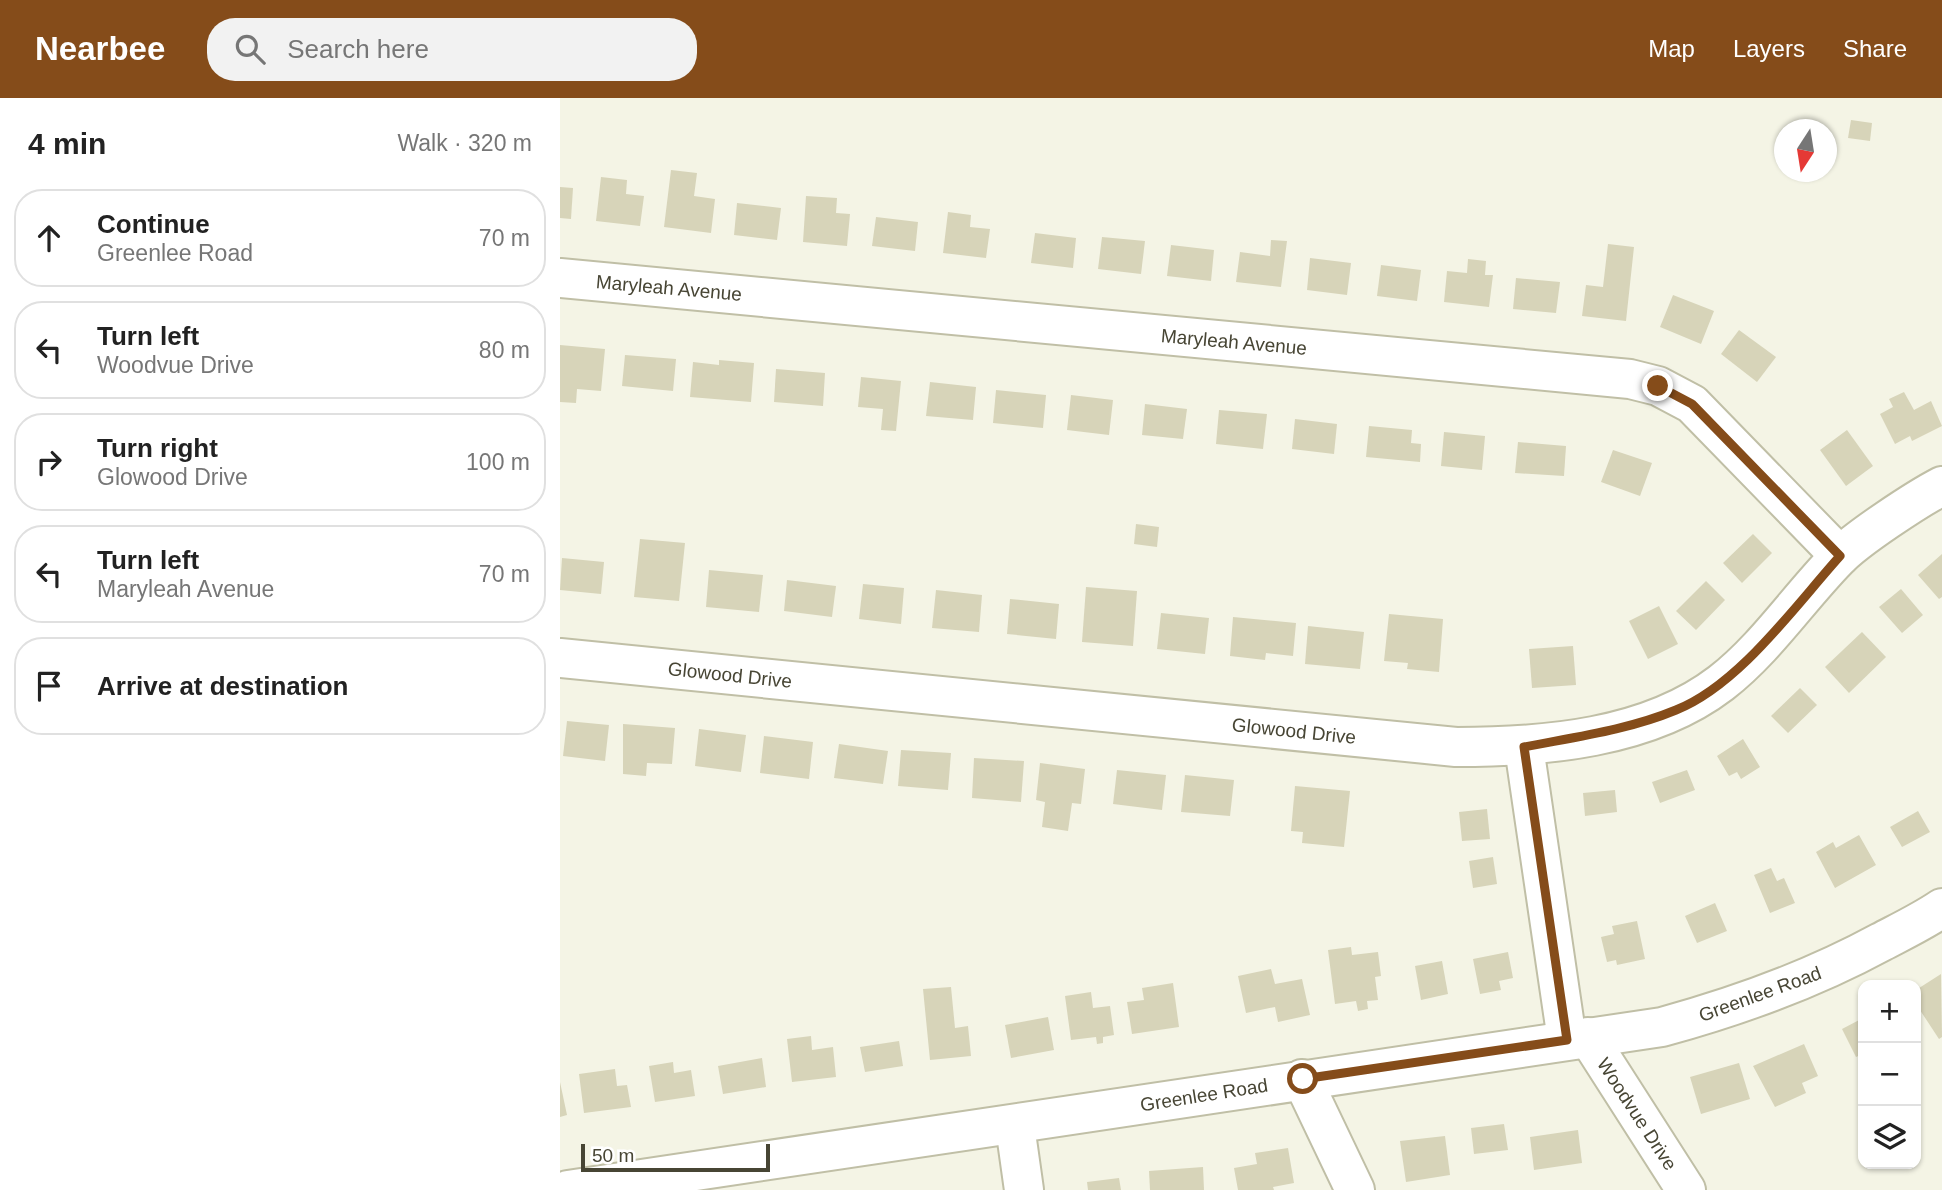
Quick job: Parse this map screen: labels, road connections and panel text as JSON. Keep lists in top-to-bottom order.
{
  "streets": {
    "street": [
      "Maryleah Avenue",
      "Glowood Drive",
      "Greenlee Road",
      "Woodvue Drive"
    ]
  },
  "crossings": [
    ["Maryleah Avenue", "Glowood Drive"],
    ["Glowood Drive", "Woodvue Drive"],
    ["Greenlee Road", "Woodvue Drive"]
  ],
  "scale_bar": "50 m",
  "north": "bottom",
  "page": {
    "header": "Nearbee",
    "search": "Search here",
    "nav": ["Map", "Layers", "Share"],
    "heading": ["4 min", "Walk · 320 m"],
    "list": [
      ["Continue", "Greenlee Road", "70 m"],
      ["Turn left", "Woodvue Drive", "80 m"],
      ["Turn right", "Glowood Drive", "100 m"],
      ["Turn left", "Maryleah Avenue", "70 m"],
      "Arrive at destination"
    ],
    "map_buttons": ["+", "−"],
    "scale": "50 m"
  }
}
